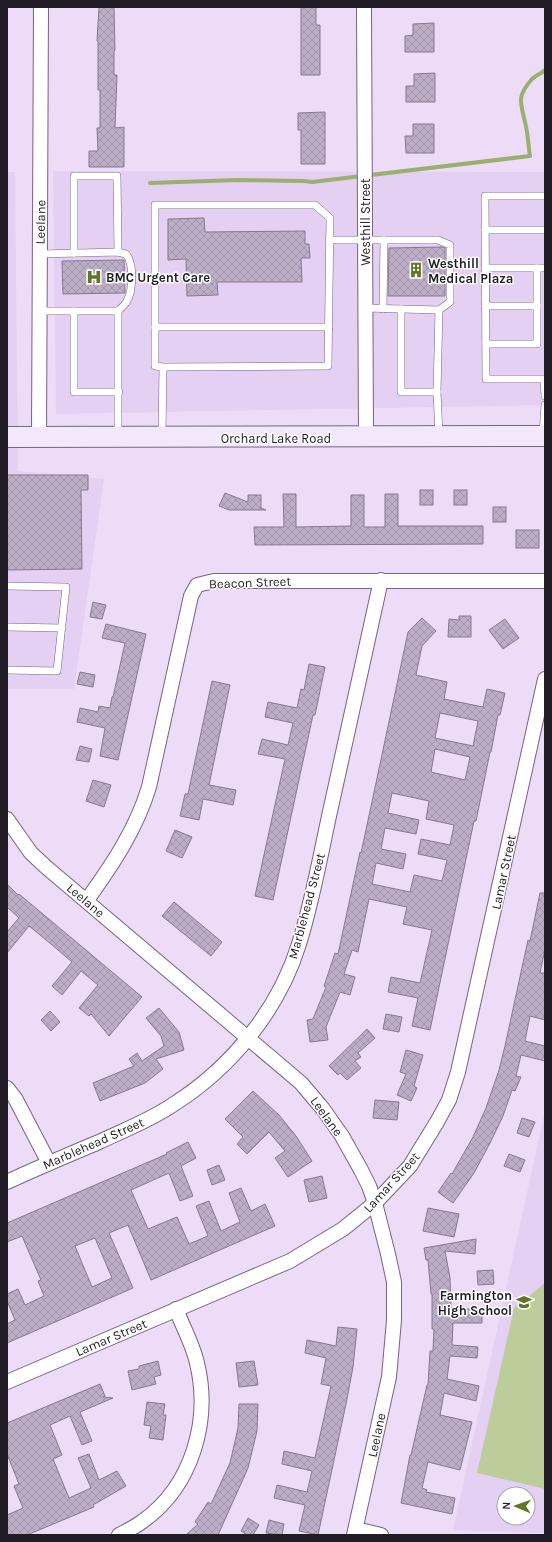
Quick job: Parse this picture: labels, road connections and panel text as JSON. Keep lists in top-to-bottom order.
{
  "streets": {
    "main road": ["Orchard Lake Road"],
    "street": [
      "Leelane",
      "Westhill Street",
      "Beacon Street",
      "Lamar Street",
      "Marblehead Street"
    ]
  },
  "crossings": [
    ["Leelane", "Orchard Lake Road"],
    ["Leelane", "Beacon Street"],
    ["Leelane", "Lamar Street"],
    ["Leelane", "Marblehead Street"],
    ["Westhill Street", "Orchard Lake Road"],
    ["Beacon Street", "Marblehead Street"]
  ],
  "places": {
    "building": ["Westhill Medical Plaza"],
    "hospital": ["BMC Urgent Care"],
    "school or university": ["Farmington High School"]
  },
  "north": "left"
}
